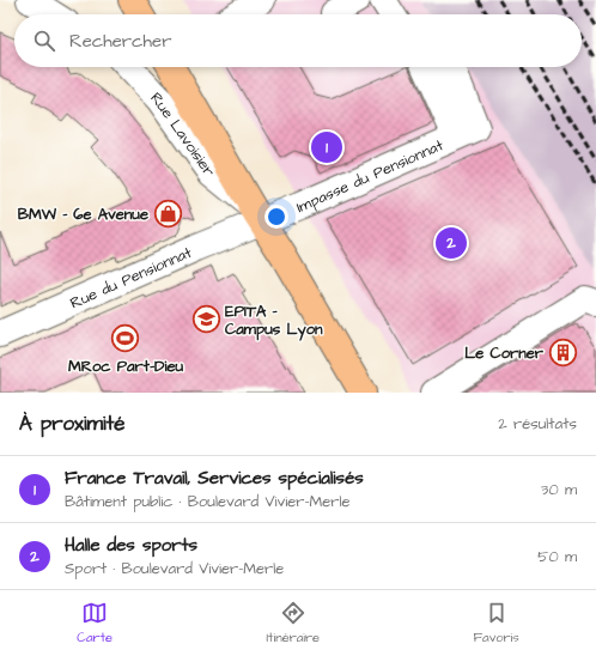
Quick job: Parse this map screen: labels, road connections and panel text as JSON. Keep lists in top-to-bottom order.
{
  "streets": {
    "street": ["Rue Lavoisier", "Impasse du Pensionnat", "Rue du Pensionnat"]
  },
  "crossings": [
    ["Rue Lavoisier", "Impasse du Pensionnat"],
    ["Rue Lavoisier", "Rue du Pensionnat"],
    ["Impasse du Pensionnat", "Rue du Pensionnat"]
  ],
  "places": {
    "shop": ["BMW - 6e Avenue"],
    "school or university": ["EPITA - Campus Lyon"],
    "sports": ["MRoc Part-Dieu"],
    "building": ["Le Corner"]
  },
  "page": {
    "search": "Rechercher",
    "pins": ["1", "2"],
    "heading": ["À proximité", "2 résultats"],
    "list": [
      {
        "mark": "1",
        "name": "France Travail, Services spécialisés",
        "note": "Bâtiment public · Boulevard Vivier-Merle",
        "value": "30 m"
      },
      {
        "mark": "2",
        "name": "Halle des sports",
        "note": "Sport · Boulevard Vivier-Merle",
        "value": "50 m"
      }
    ],
    "nav": ["Carte", "Itinéraire", "Favoris"]
  }
}
